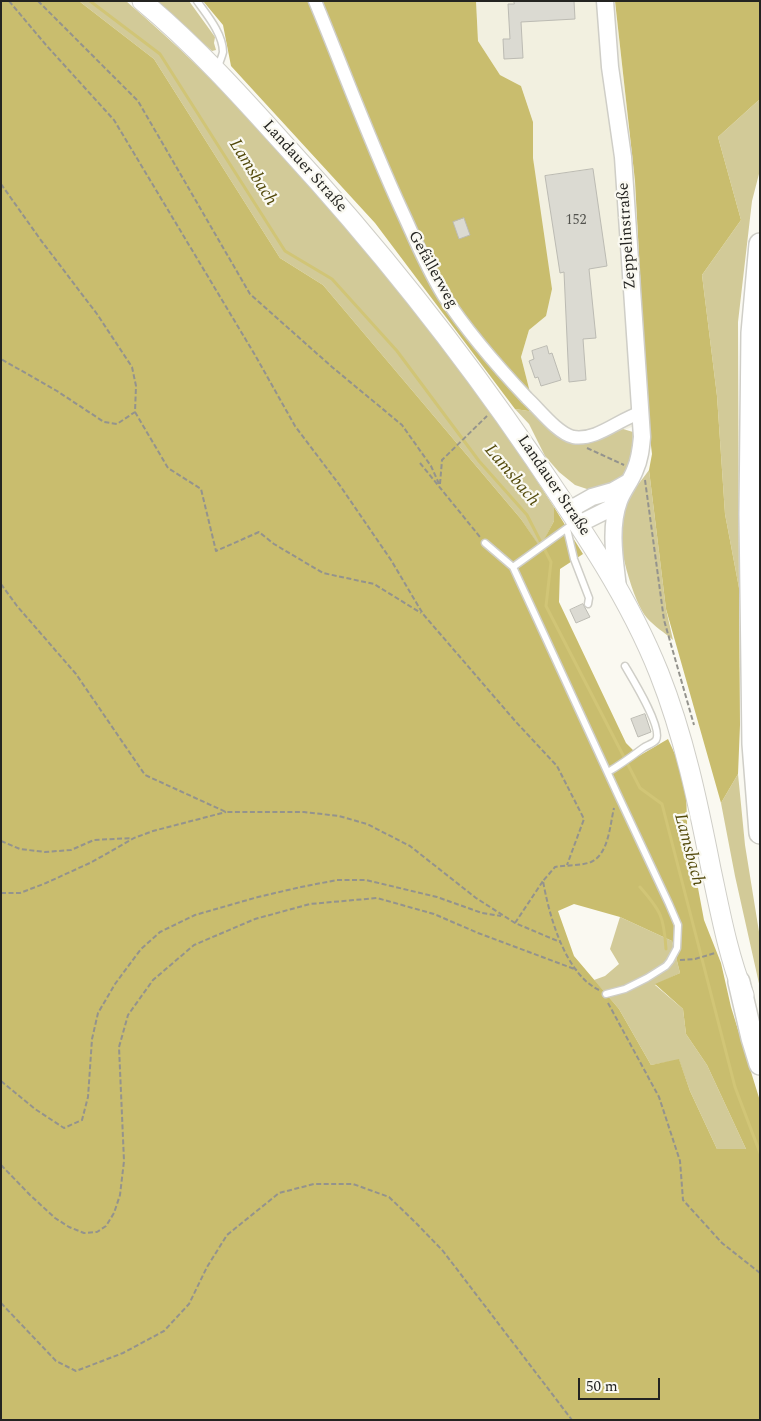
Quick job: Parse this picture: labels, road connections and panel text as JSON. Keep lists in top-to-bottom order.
{
  "streets": {
    "main road": ["Landauer Straße"],
    "street": ["Zeppelinstraße", "Gefällerweg"]
  },
  "water": ["Lamsbach"],
  "house_numbers": ["152"],
  "scale_bar": "50 m"
}
